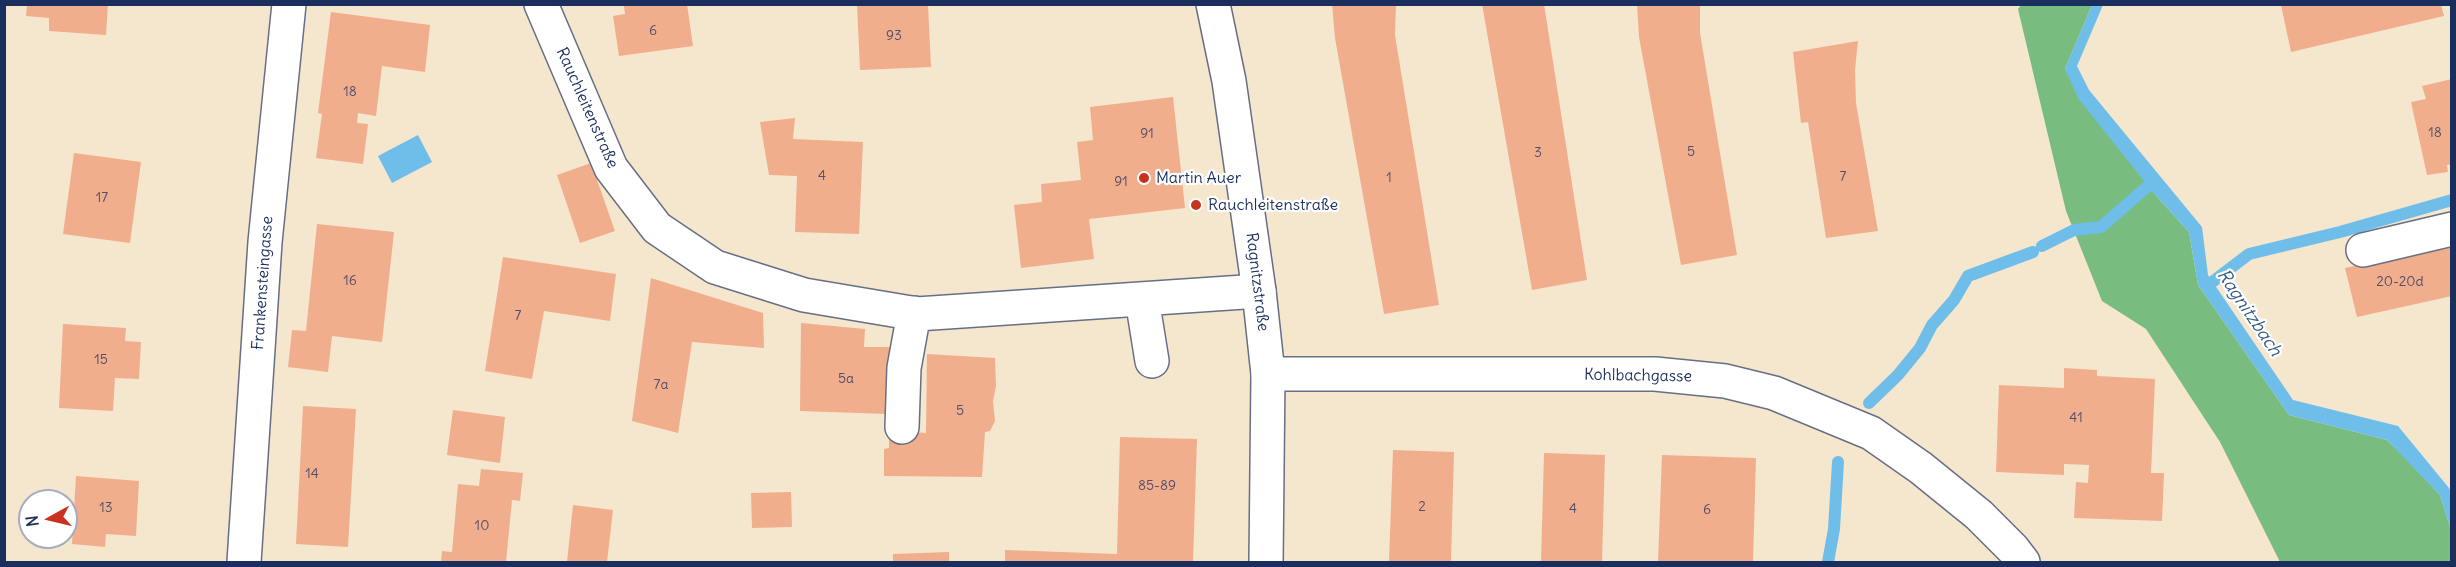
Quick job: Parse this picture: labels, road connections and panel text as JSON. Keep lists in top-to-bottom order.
{
  "streets": {
    "street": [
      "Rauchleitenstraße",
      "Ragnitzstraße",
      "Frankensteingasse",
      "Kohlbachgasse"
    ]
  },
  "crossings": [
    ["Rauchleitenstraße", "Ragnitzstraße"],
    ["Ragnitzstraße", "Kohlbachgasse"]
  ],
  "water": ["Ragnitzbach"],
  "places": ["Martin Auer", "Rauchleitenstraße"],
  "house_numbers": [
    "6",
    "93",
    "18",
    "18",
    "91",
    "5",
    "3",
    "4",
    "7",
    "1",
    "91",
    "17",
    "16",
    "20-20d",
    "7",
    "15",
    "5a",
    "7a",
    "5",
    "41",
    "14",
    "85-89",
    "2",
    "13",
    "4",
    "6",
    "10"
  ],
  "north": "left"
}
